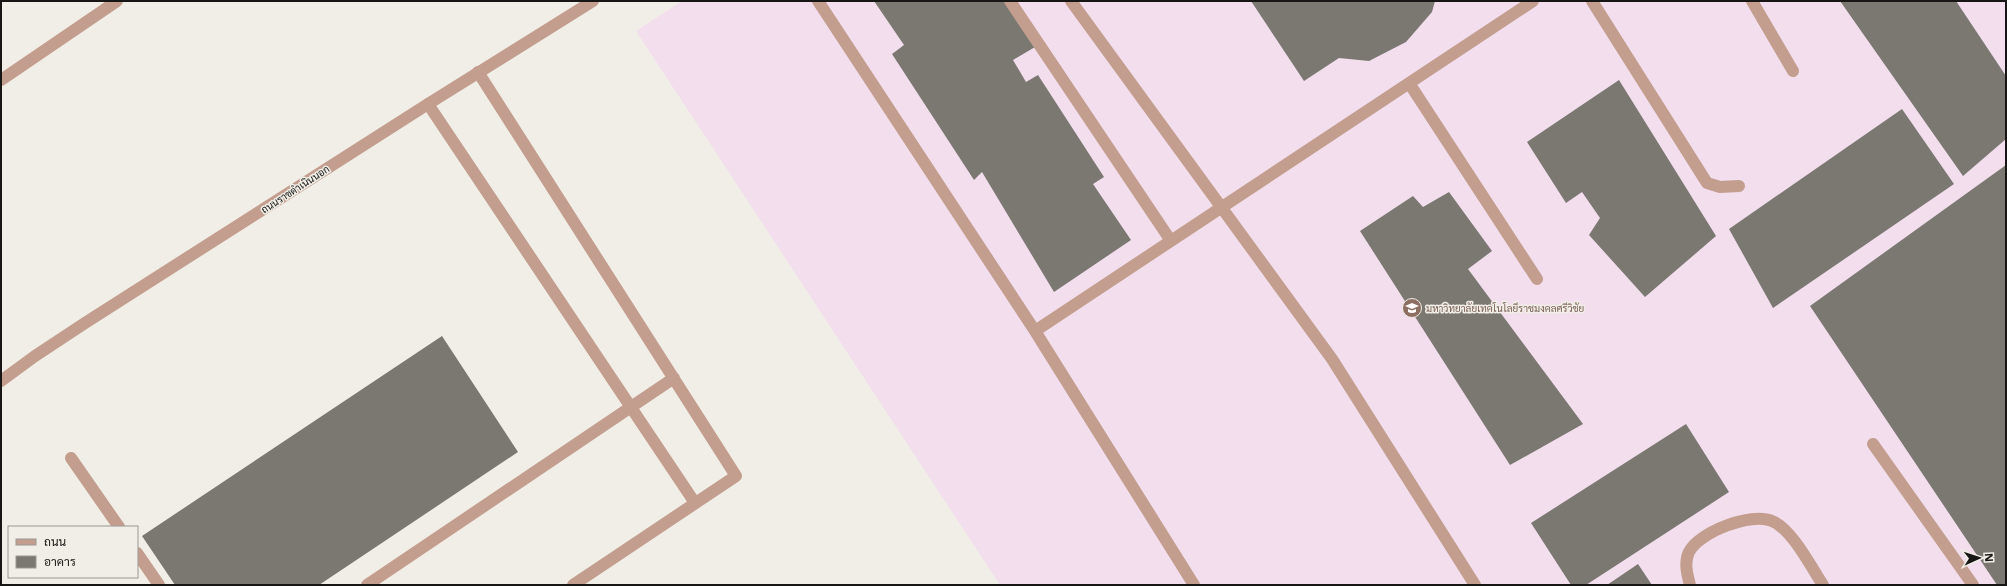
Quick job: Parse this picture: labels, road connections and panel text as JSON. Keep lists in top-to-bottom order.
{
  "streets": {
    "street": ["ถนนราชดำเนินนอก"]
  },
  "places": {
    "school or university": ["มหาวิทยาลัยเทคโนโลยีราชมงคลศรีวิชัย"]
  },
  "legend": ["ถนน", "อาคาร"],
  "north": "right"
}
